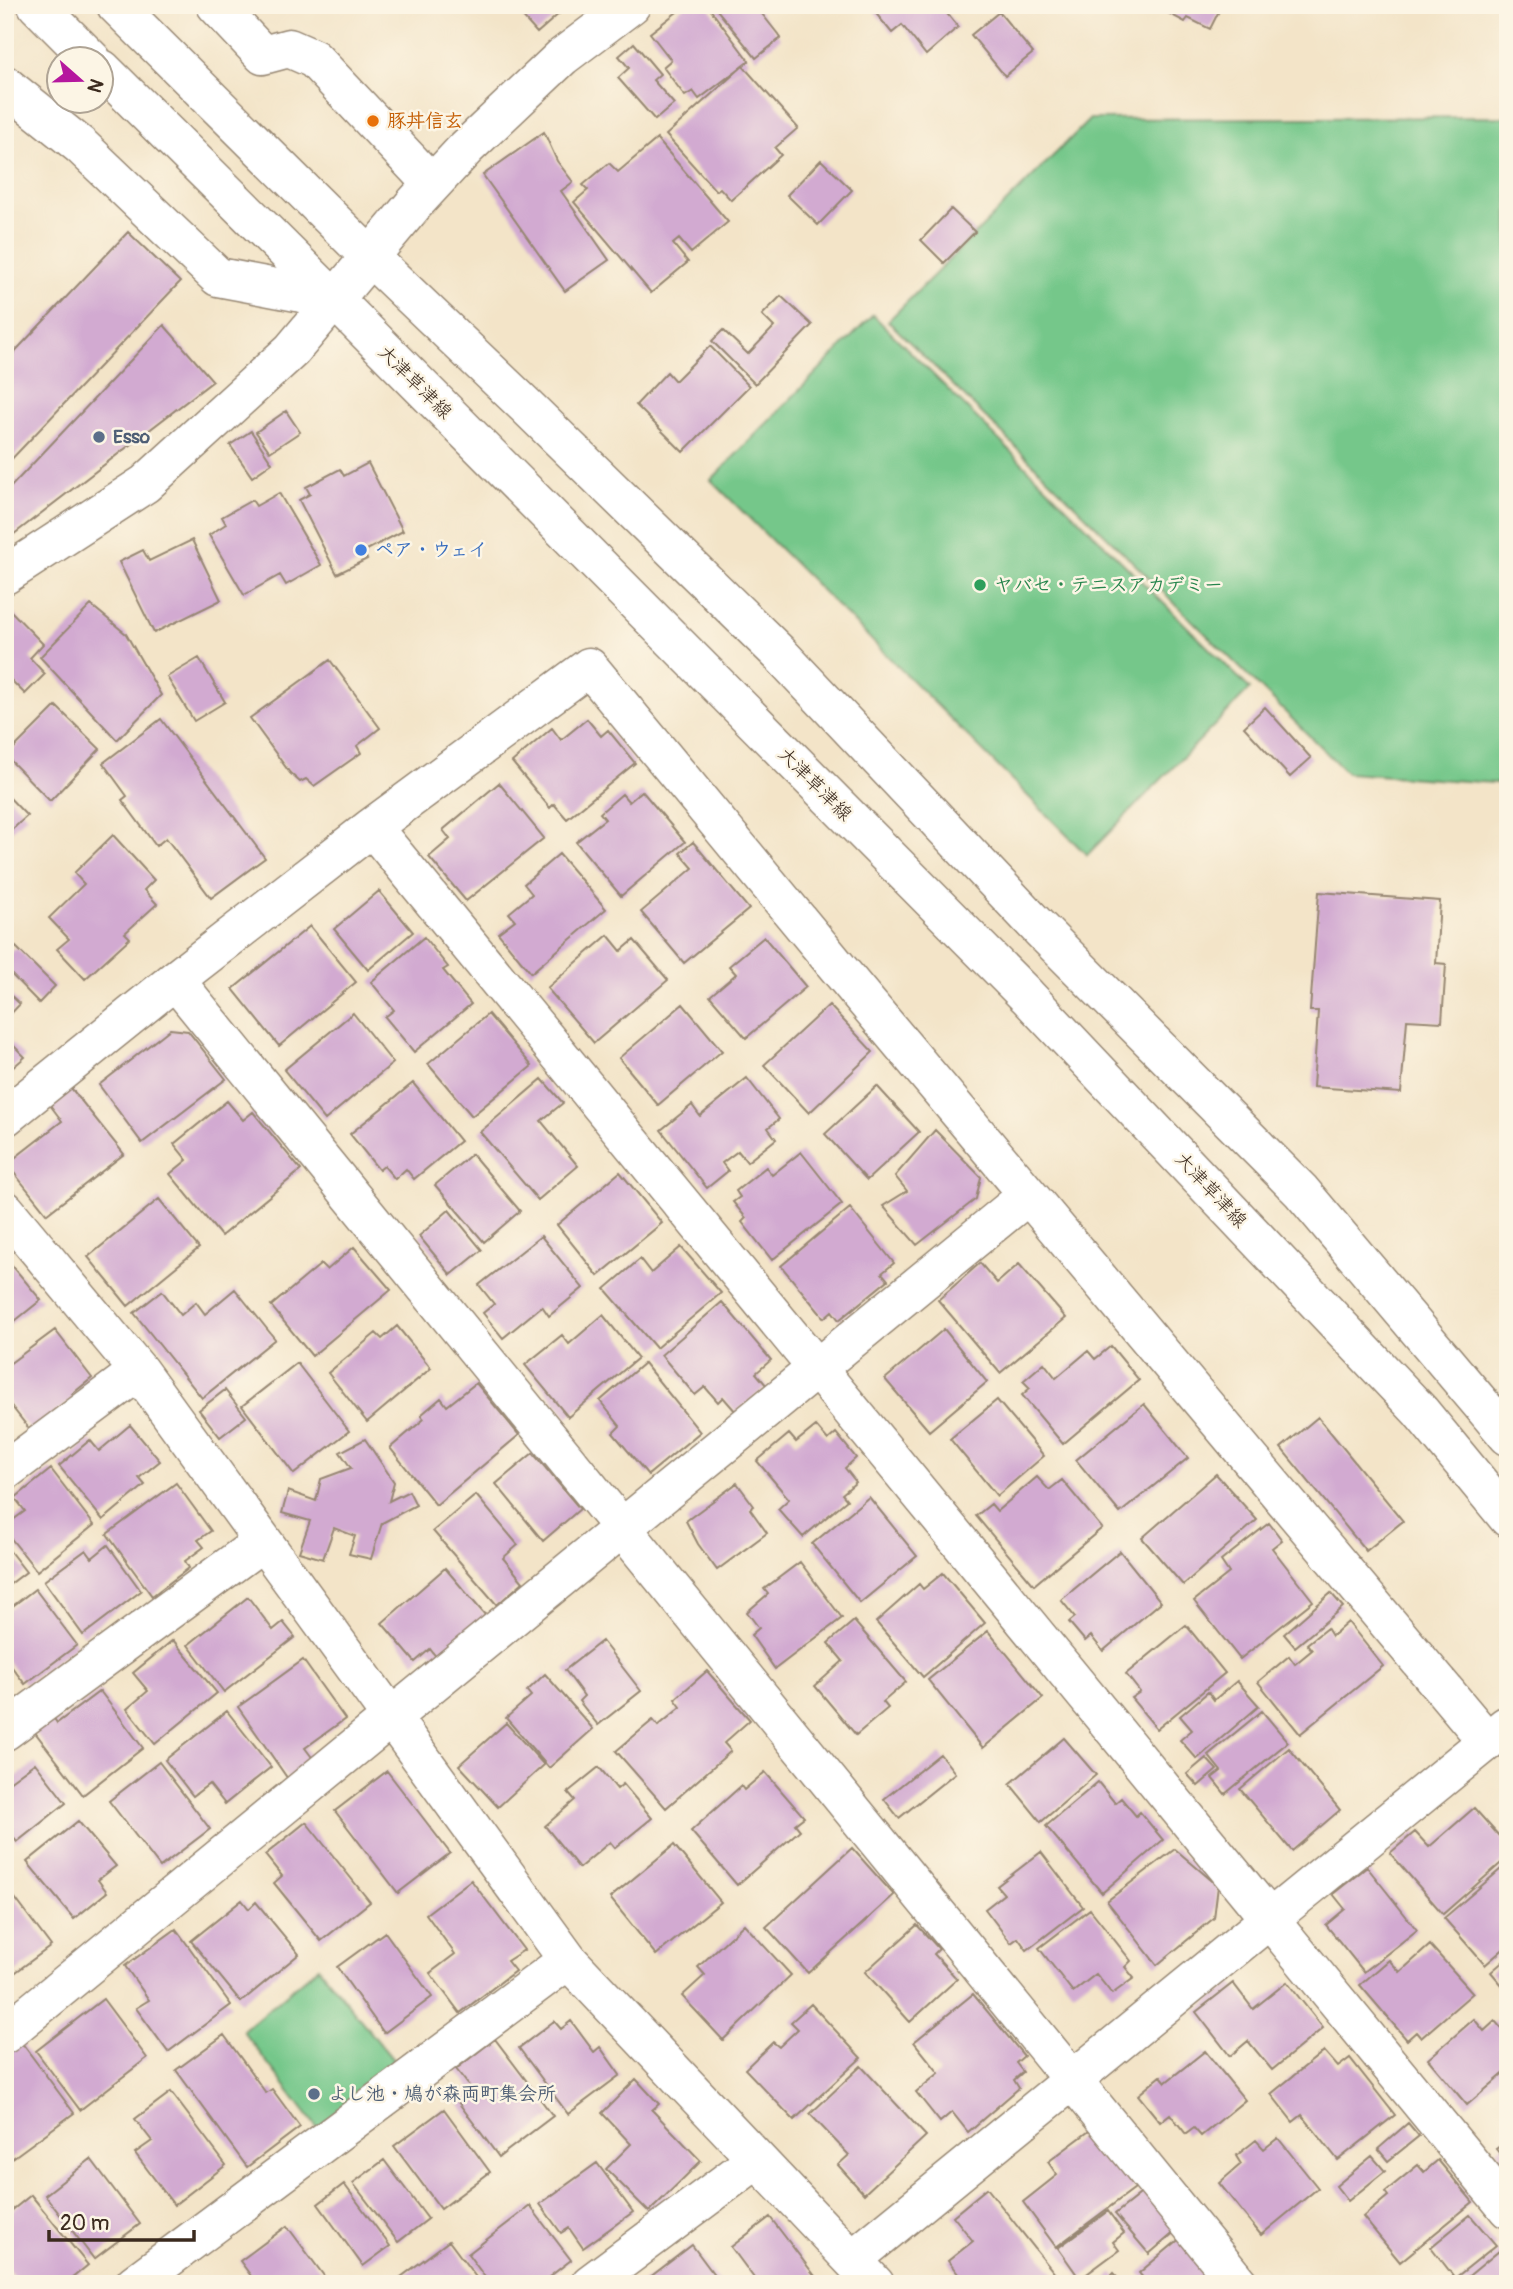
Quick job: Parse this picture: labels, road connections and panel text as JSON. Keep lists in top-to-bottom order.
{
  "streets": {
    "street": ["大津草津線"]
  },
  "places": [
    "豚丼信玄",
    "Esso",
    "ペア・ウェイ",
    "ヤバセ・テニスアカデミー",
    "よし池・鳩が森両町集会所"
  ],
  "scale_bar": "20 m",
  "north": "right"
}
